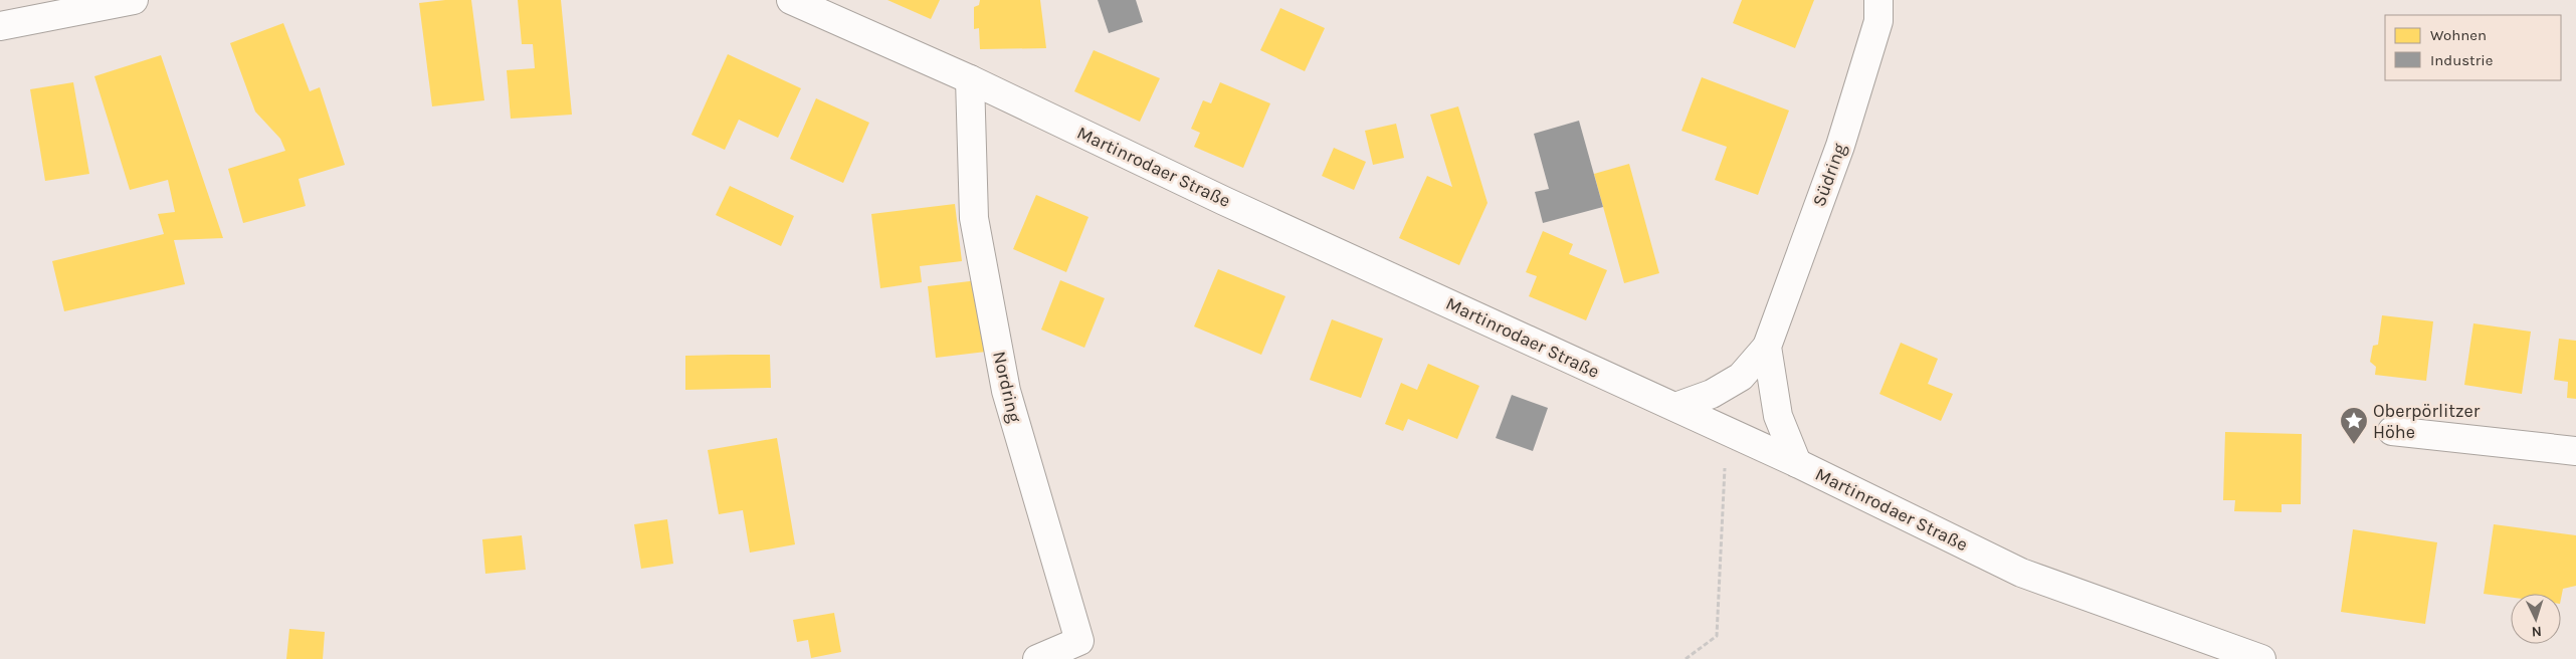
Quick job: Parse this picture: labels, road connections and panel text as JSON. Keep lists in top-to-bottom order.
{
  "streets": {
    "street": ["Martinrodaer Straße", "Südring", "Nordring"]
  },
  "crossings": [
    ["Martinrodaer Straße", "Südring"],
    ["Martinrodaer Straße", "Nordring"]
  ],
  "places": {
    "place": ["Oberpörlitzer Höhe"]
  },
  "legend": ["Wohnen", "Industrie"],
  "north": "bottom"
}
